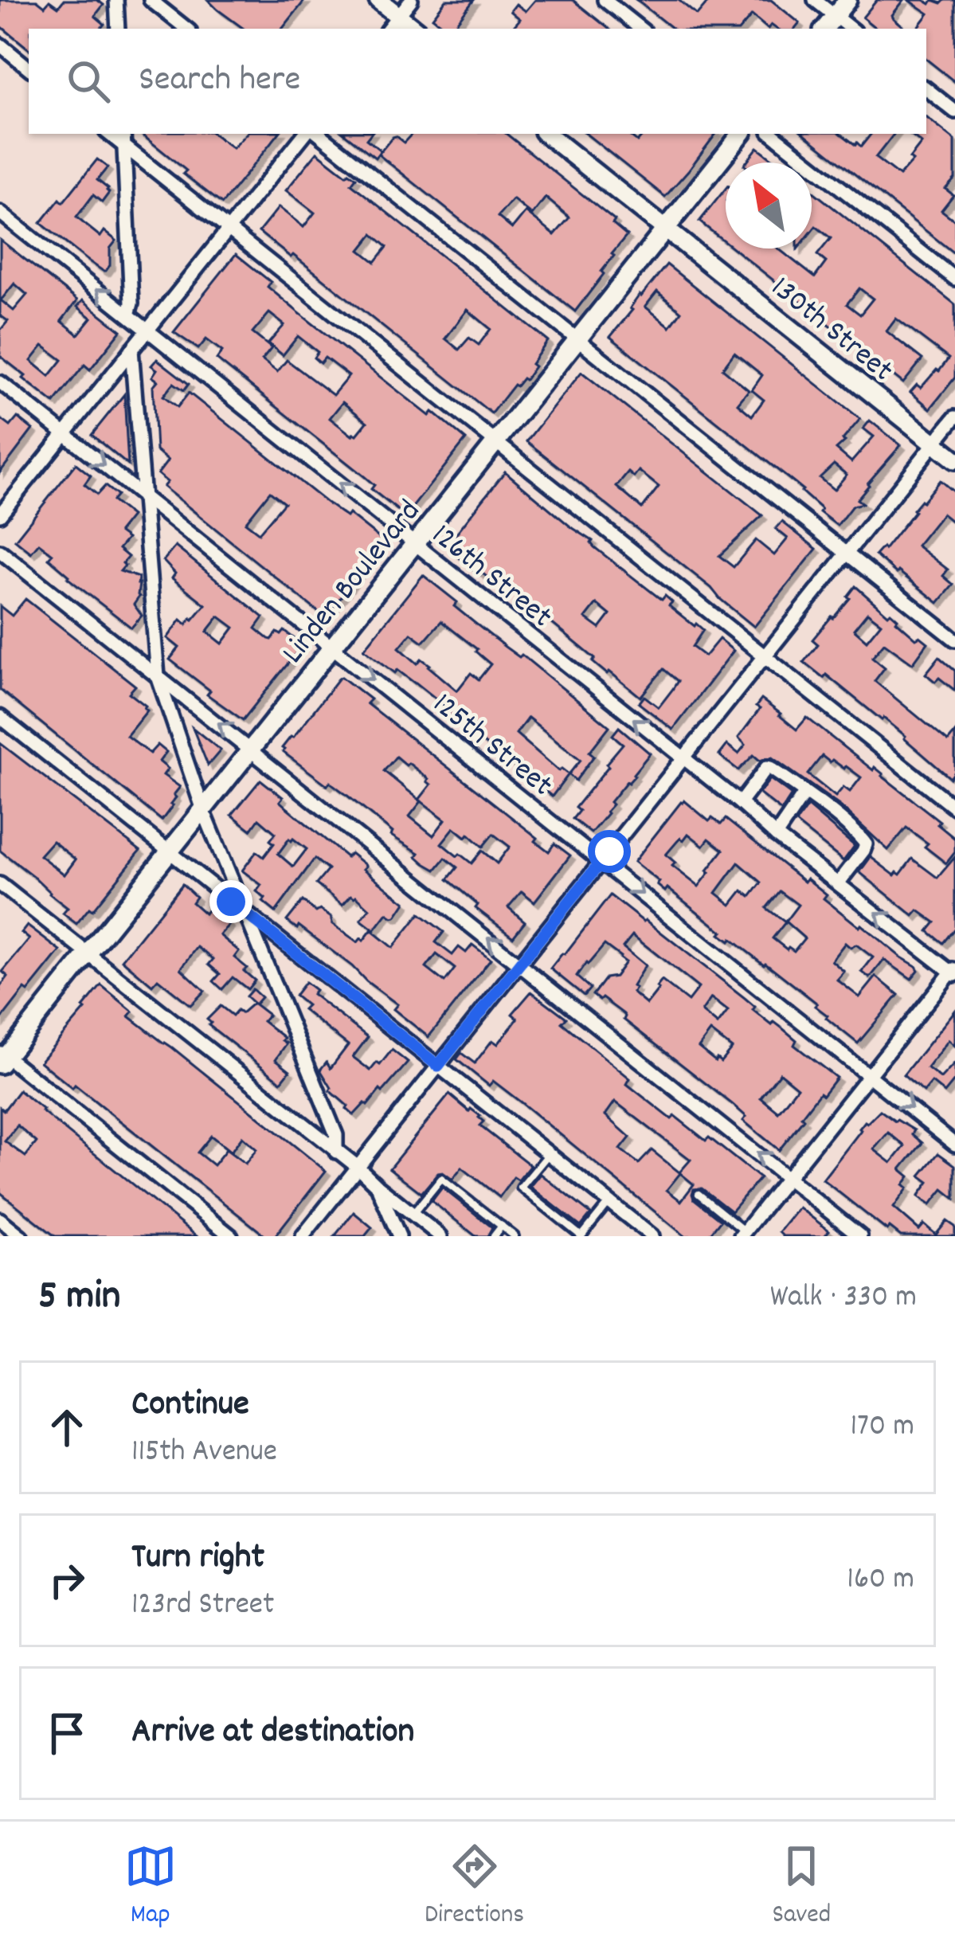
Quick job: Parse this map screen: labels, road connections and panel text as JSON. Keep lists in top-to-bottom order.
{
  "streets": {
    "main road": ["130th Street", "Linden Boulevard"],
    "street": ["126th Street", "125th Street"]
  },
  "crossings": [
    ["130th Street", "Linden Boulevard"],
    ["126th Street", "Linden Boulevard"],
    ["Linden Boulevard", "125th Street"]
  ],
  "one_way": ["126th Street", "125th Street"],
  "north": "top left",
  "page": {
    "search": "Search here",
    "heading": ["5 min", "Walk · 330 m"],
    "list": [
      ["Continue", "115th Avenue", "170 m"],
      ["Turn right", "123rd Street", "160 m"],
      "Arrive at destination"
    ],
    "nav": ["Map", "Directions", "Saved"]
  }
}
